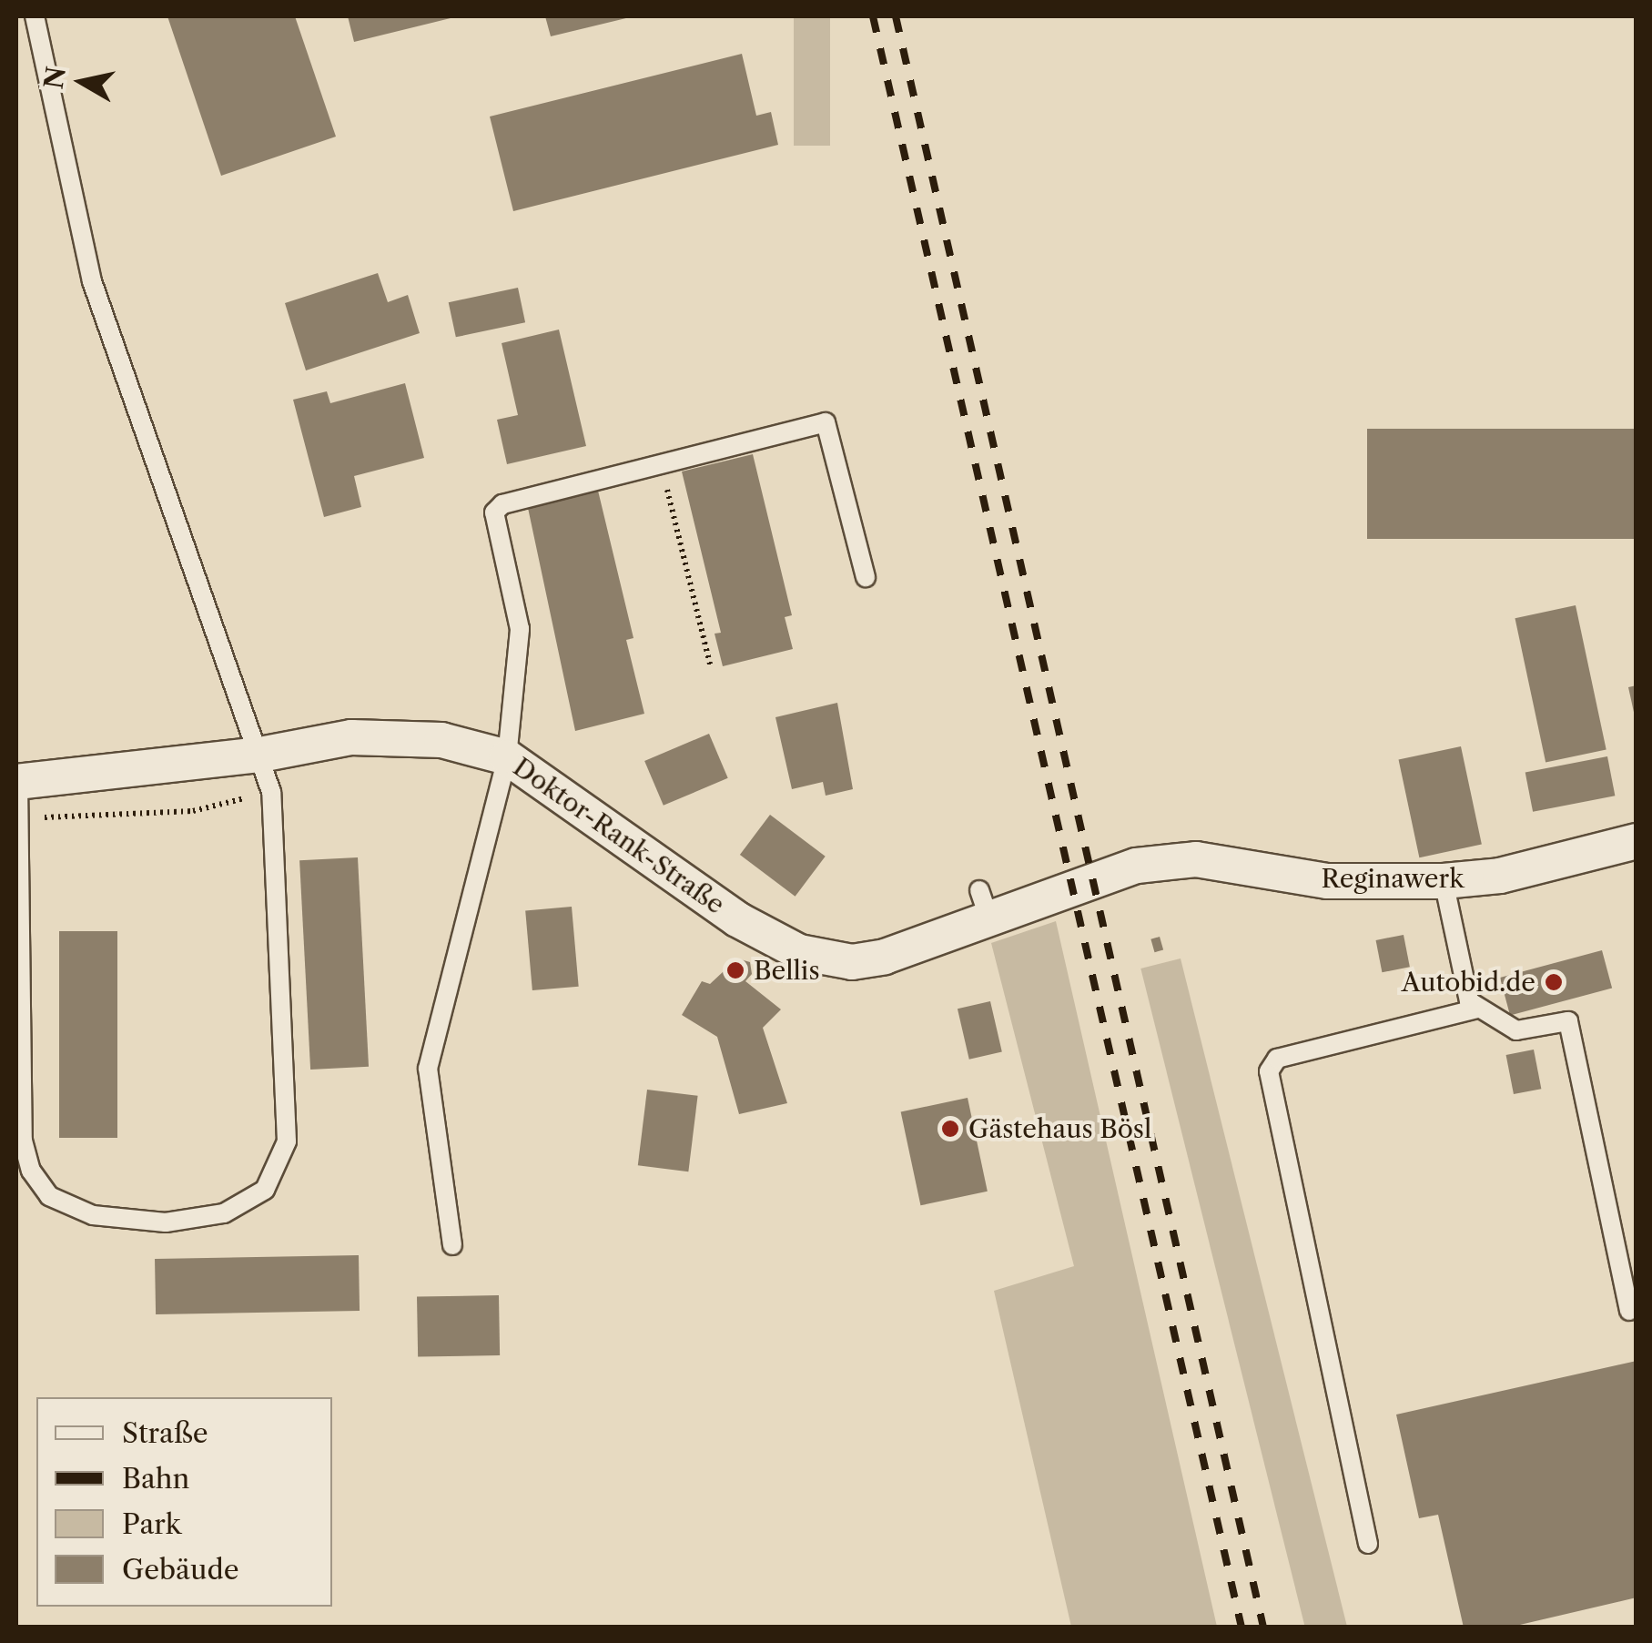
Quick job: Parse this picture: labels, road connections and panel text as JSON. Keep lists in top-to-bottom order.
{
  "streets": {
    "street": ["Doktor-Rank-Straße", "Reginawerk"]
  },
  "crossings": [
    ["Doktor-Rank-Straße", "Reginawerk"]
  ],
  "places": ["Bellis", "Autobid.de", "Gästehaus Bösl"],
  "legend": [
    "Straße",
    "Bahn",
    "Park",
    "Gebäude"
  ],
  "north": "left"
}
